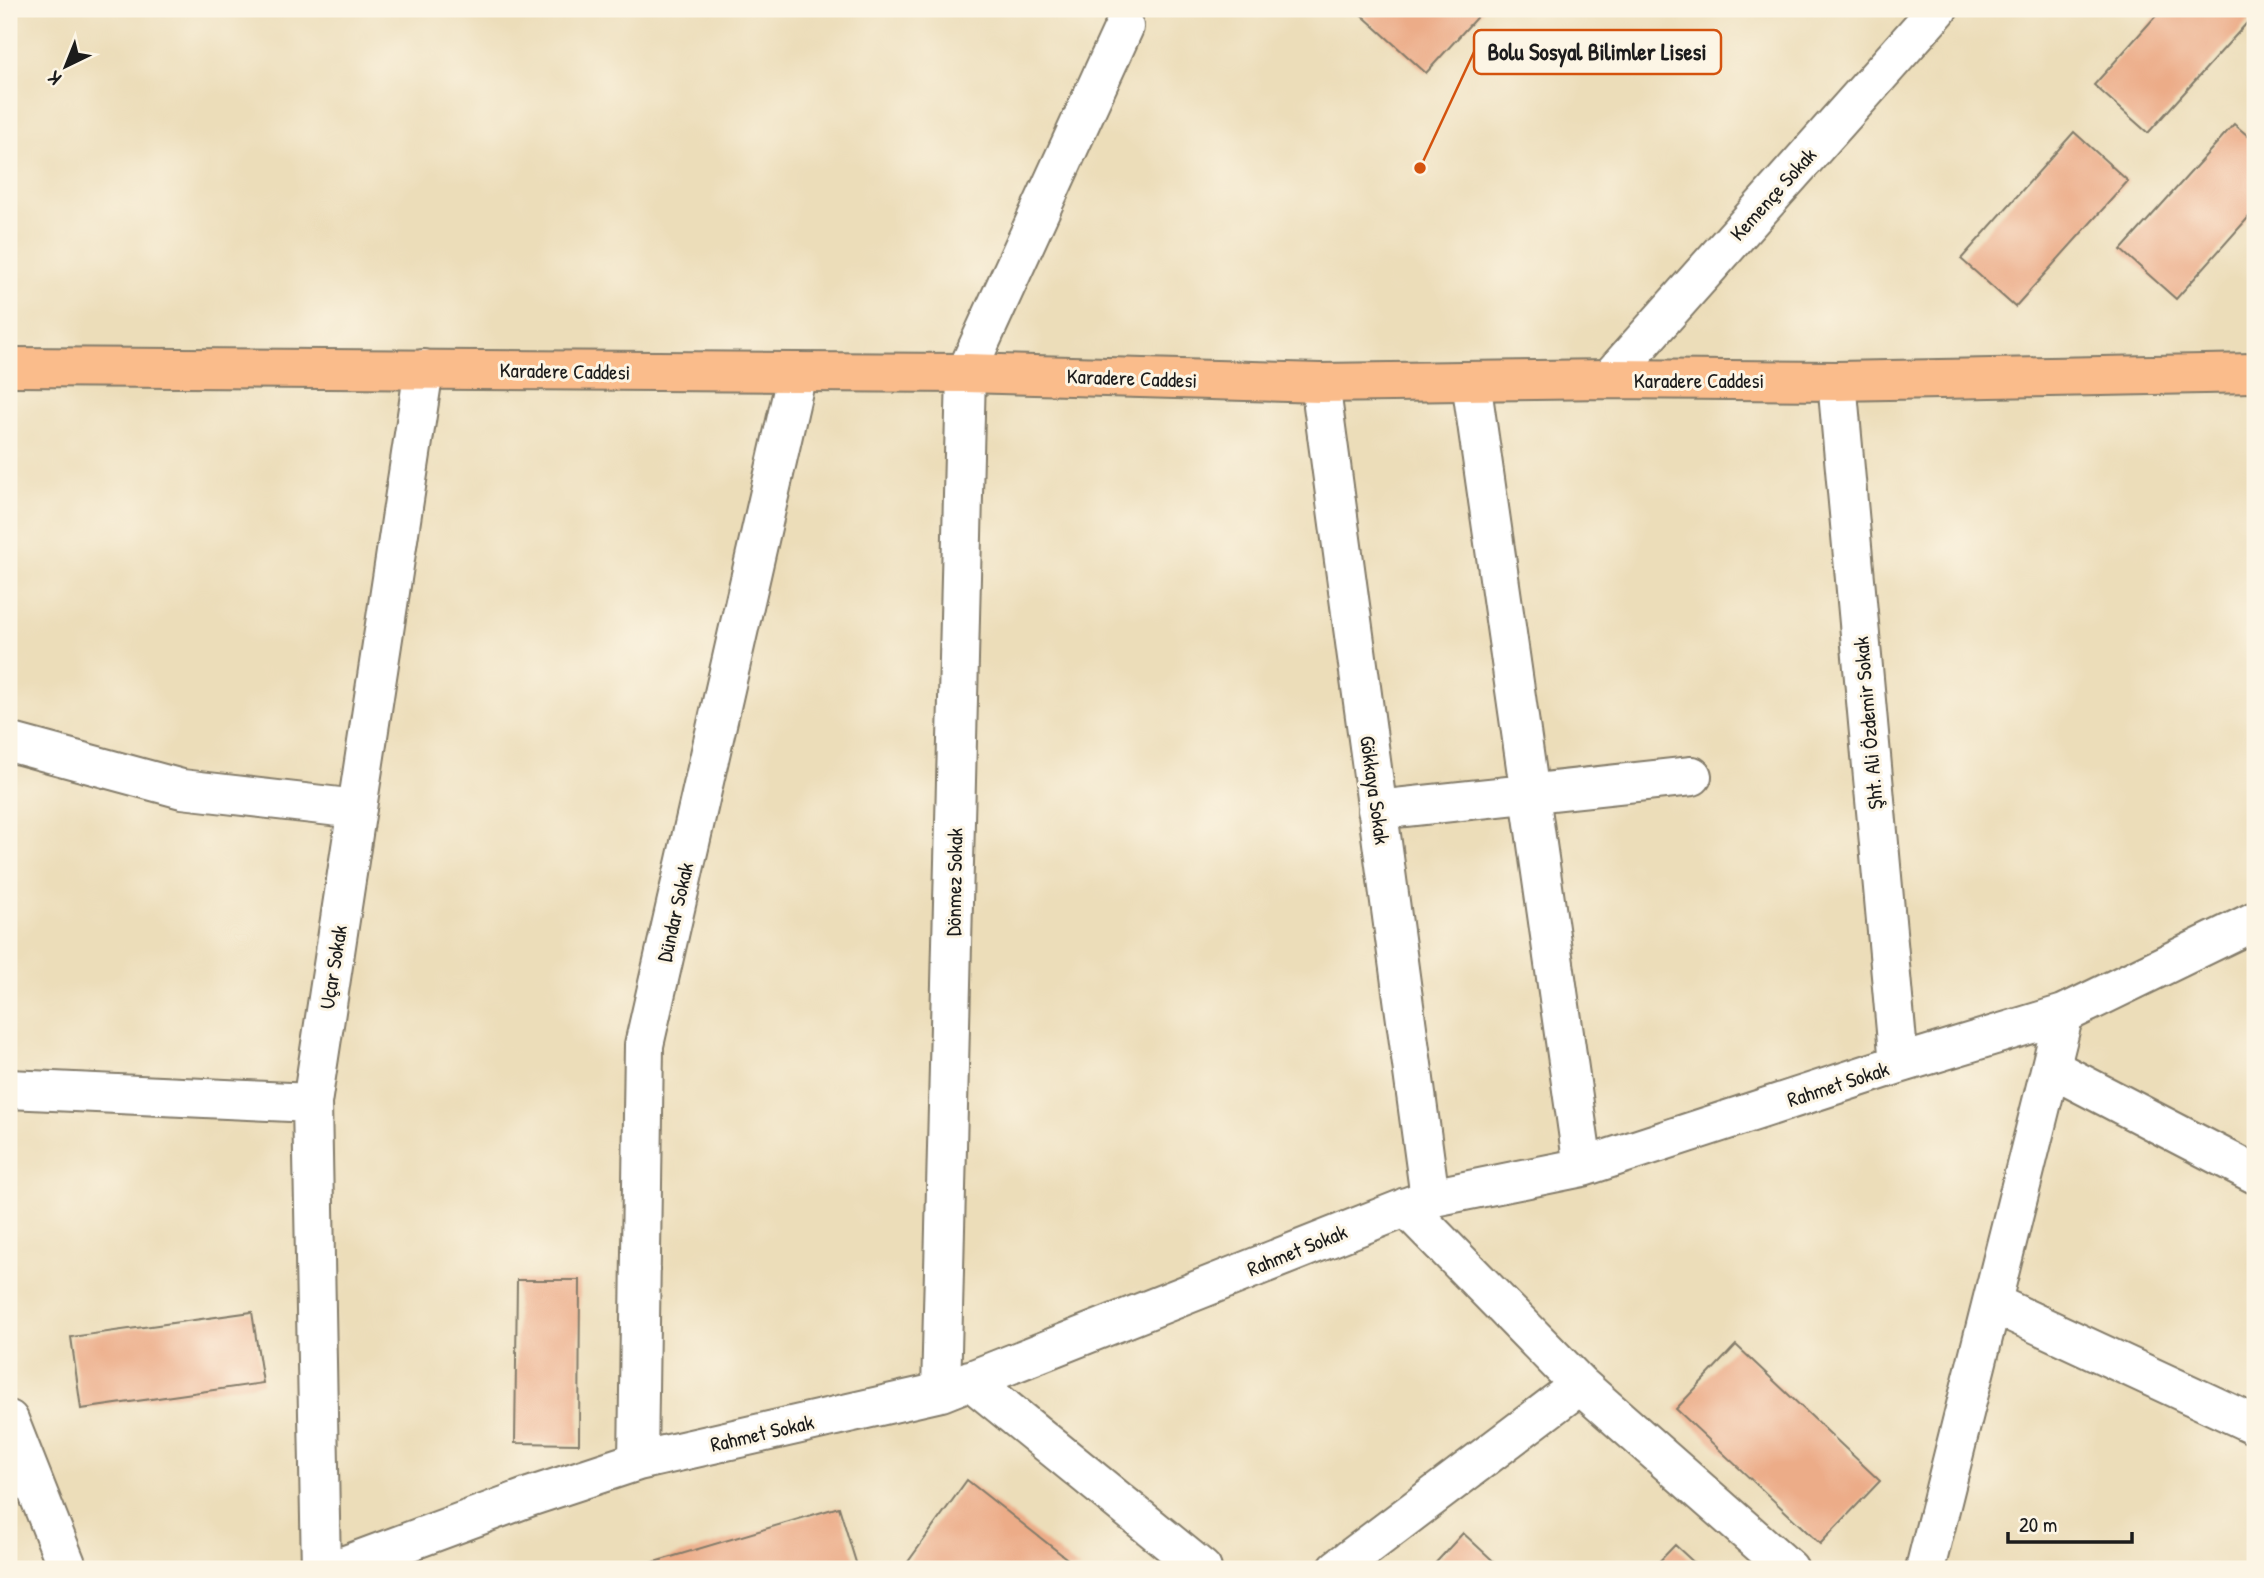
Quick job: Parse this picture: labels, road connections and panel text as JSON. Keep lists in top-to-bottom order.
{
  "streets": {
    "main road": ["Karadere Caddesi"],
    "street": [
      "Kemençe Sokak",
      "Şht. Ali Özdemir Sokak",
      "Gökkaya Sokak",
      "Dönmez Sokak",
      "Dündar Sokak",
      "Uçar Sokak",
      "Rahmet Sokak"
    ]
  },
  "crossings": [
    ["Kemençe Sokak", "Karadere Caddesi"],
    ["Karadere Caddesi", "Şht. Ali Özdemir Sokak"],
    ["Karadere Caddesi", "Gökkaya Sokak"],
    ["Karadere Caddesi", "Dönmez Sokak"],
    ["Karadere Caddesi", "Dündar Sokak"],
    ["Karadere Caddesi", "Uçar Sokak"],
    ["Şht. Ali Özdemir Sokak", "Rahmet Sokak"],
    ["Gökkaya Sokak", "Rahmet Sokak"],
    ["Dönmez Sokak", "Rahmet Sokak"],
    ["Dündar Sokak", "Rahmet Sokak"]
  ],
  "places": ["Bolu Sosyal Bilimler Lisesi"],
  "scale_bar": "20 m",
  "north": "bottom left"
}
